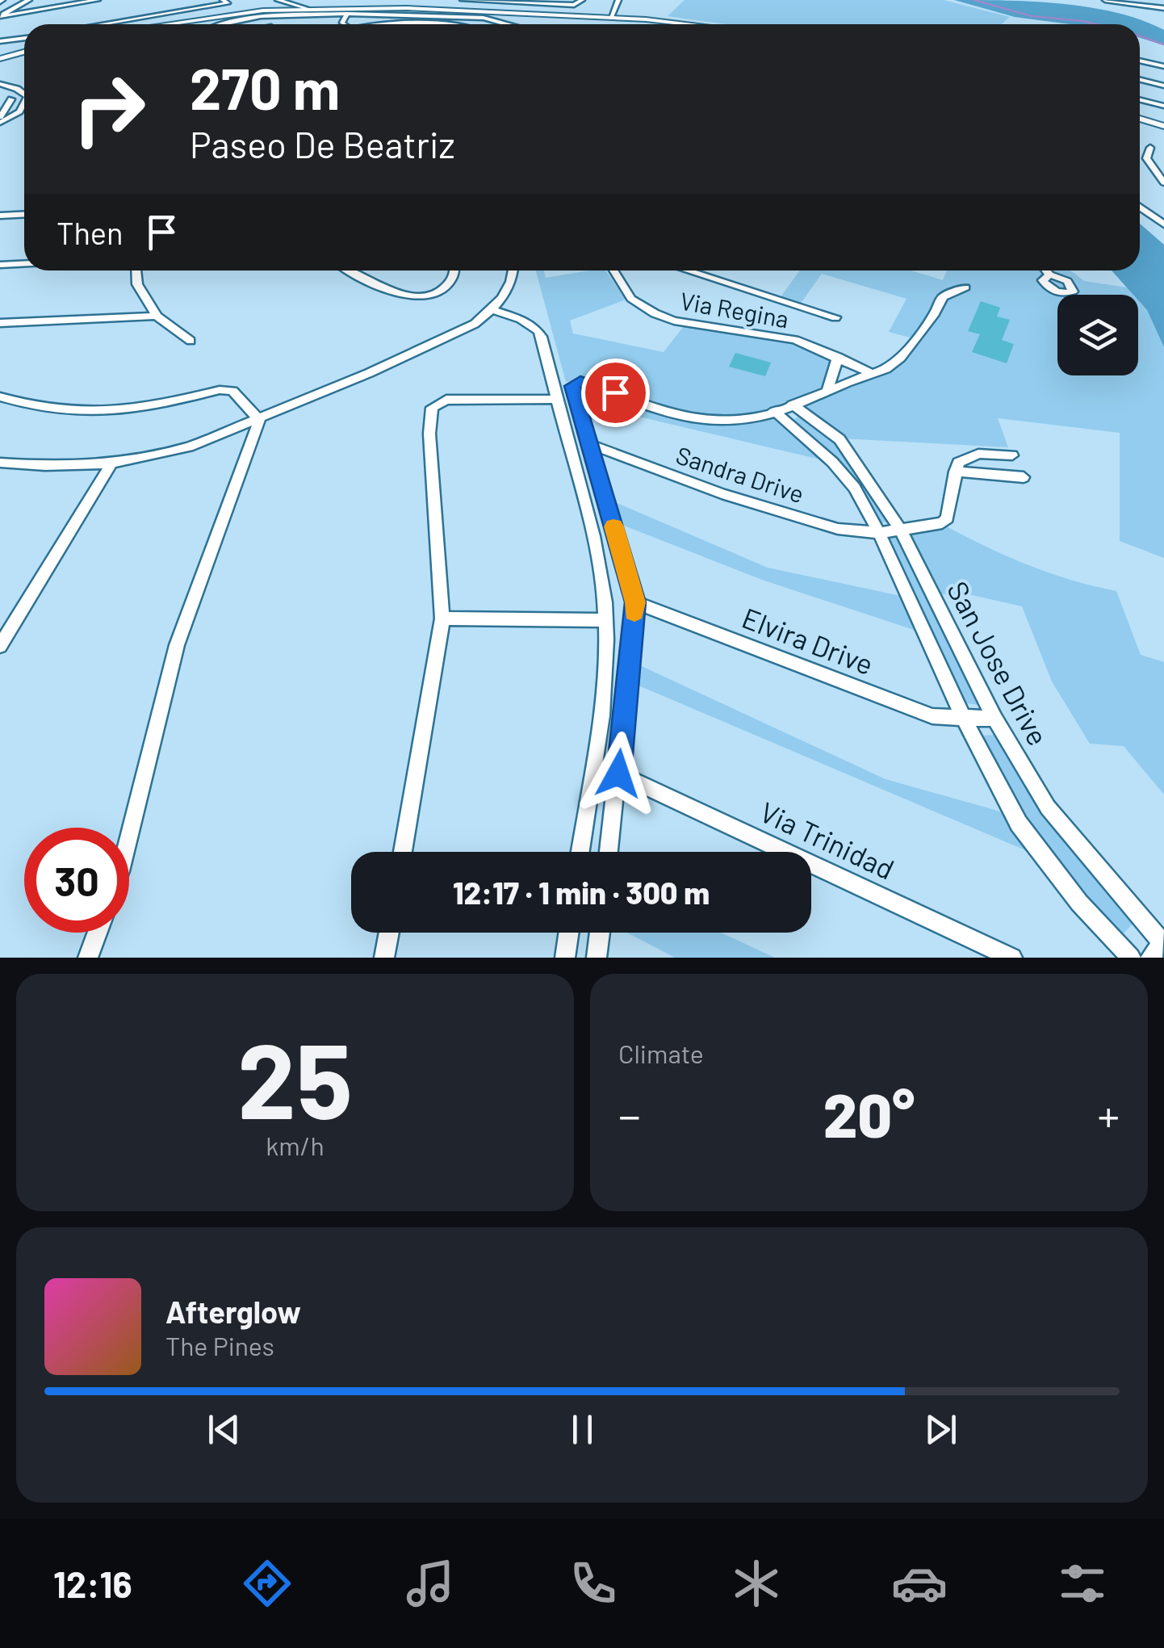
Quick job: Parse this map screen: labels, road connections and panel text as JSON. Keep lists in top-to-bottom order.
{
  "streets": {
    "street": [
      "Via Regina",
      "Sandra Drive",
      "Elvira Drive",
      "San Jose Drive",
      "Via Trinidad"
    ]
  },
  "crossings": [
    ["Sandra Drive", "San Jose Drive"],
    ["Elvira Drive", "San Jose Drive"]
  ],
  "page": {
    "turn": ["270 m", "Paseo De Beatriz"],
    "then": "Then",
    "limit": "30",
    "trip": "12:17 · 1 min · 300 m",
    "tile": [
      ["25", "km/h"],
      "Climate"
    ],
    "heat": ["−", "20°", "+"],
    "song": ["Afterglow", "The Pines"],
    "tabs": "12:16"
  }
}
